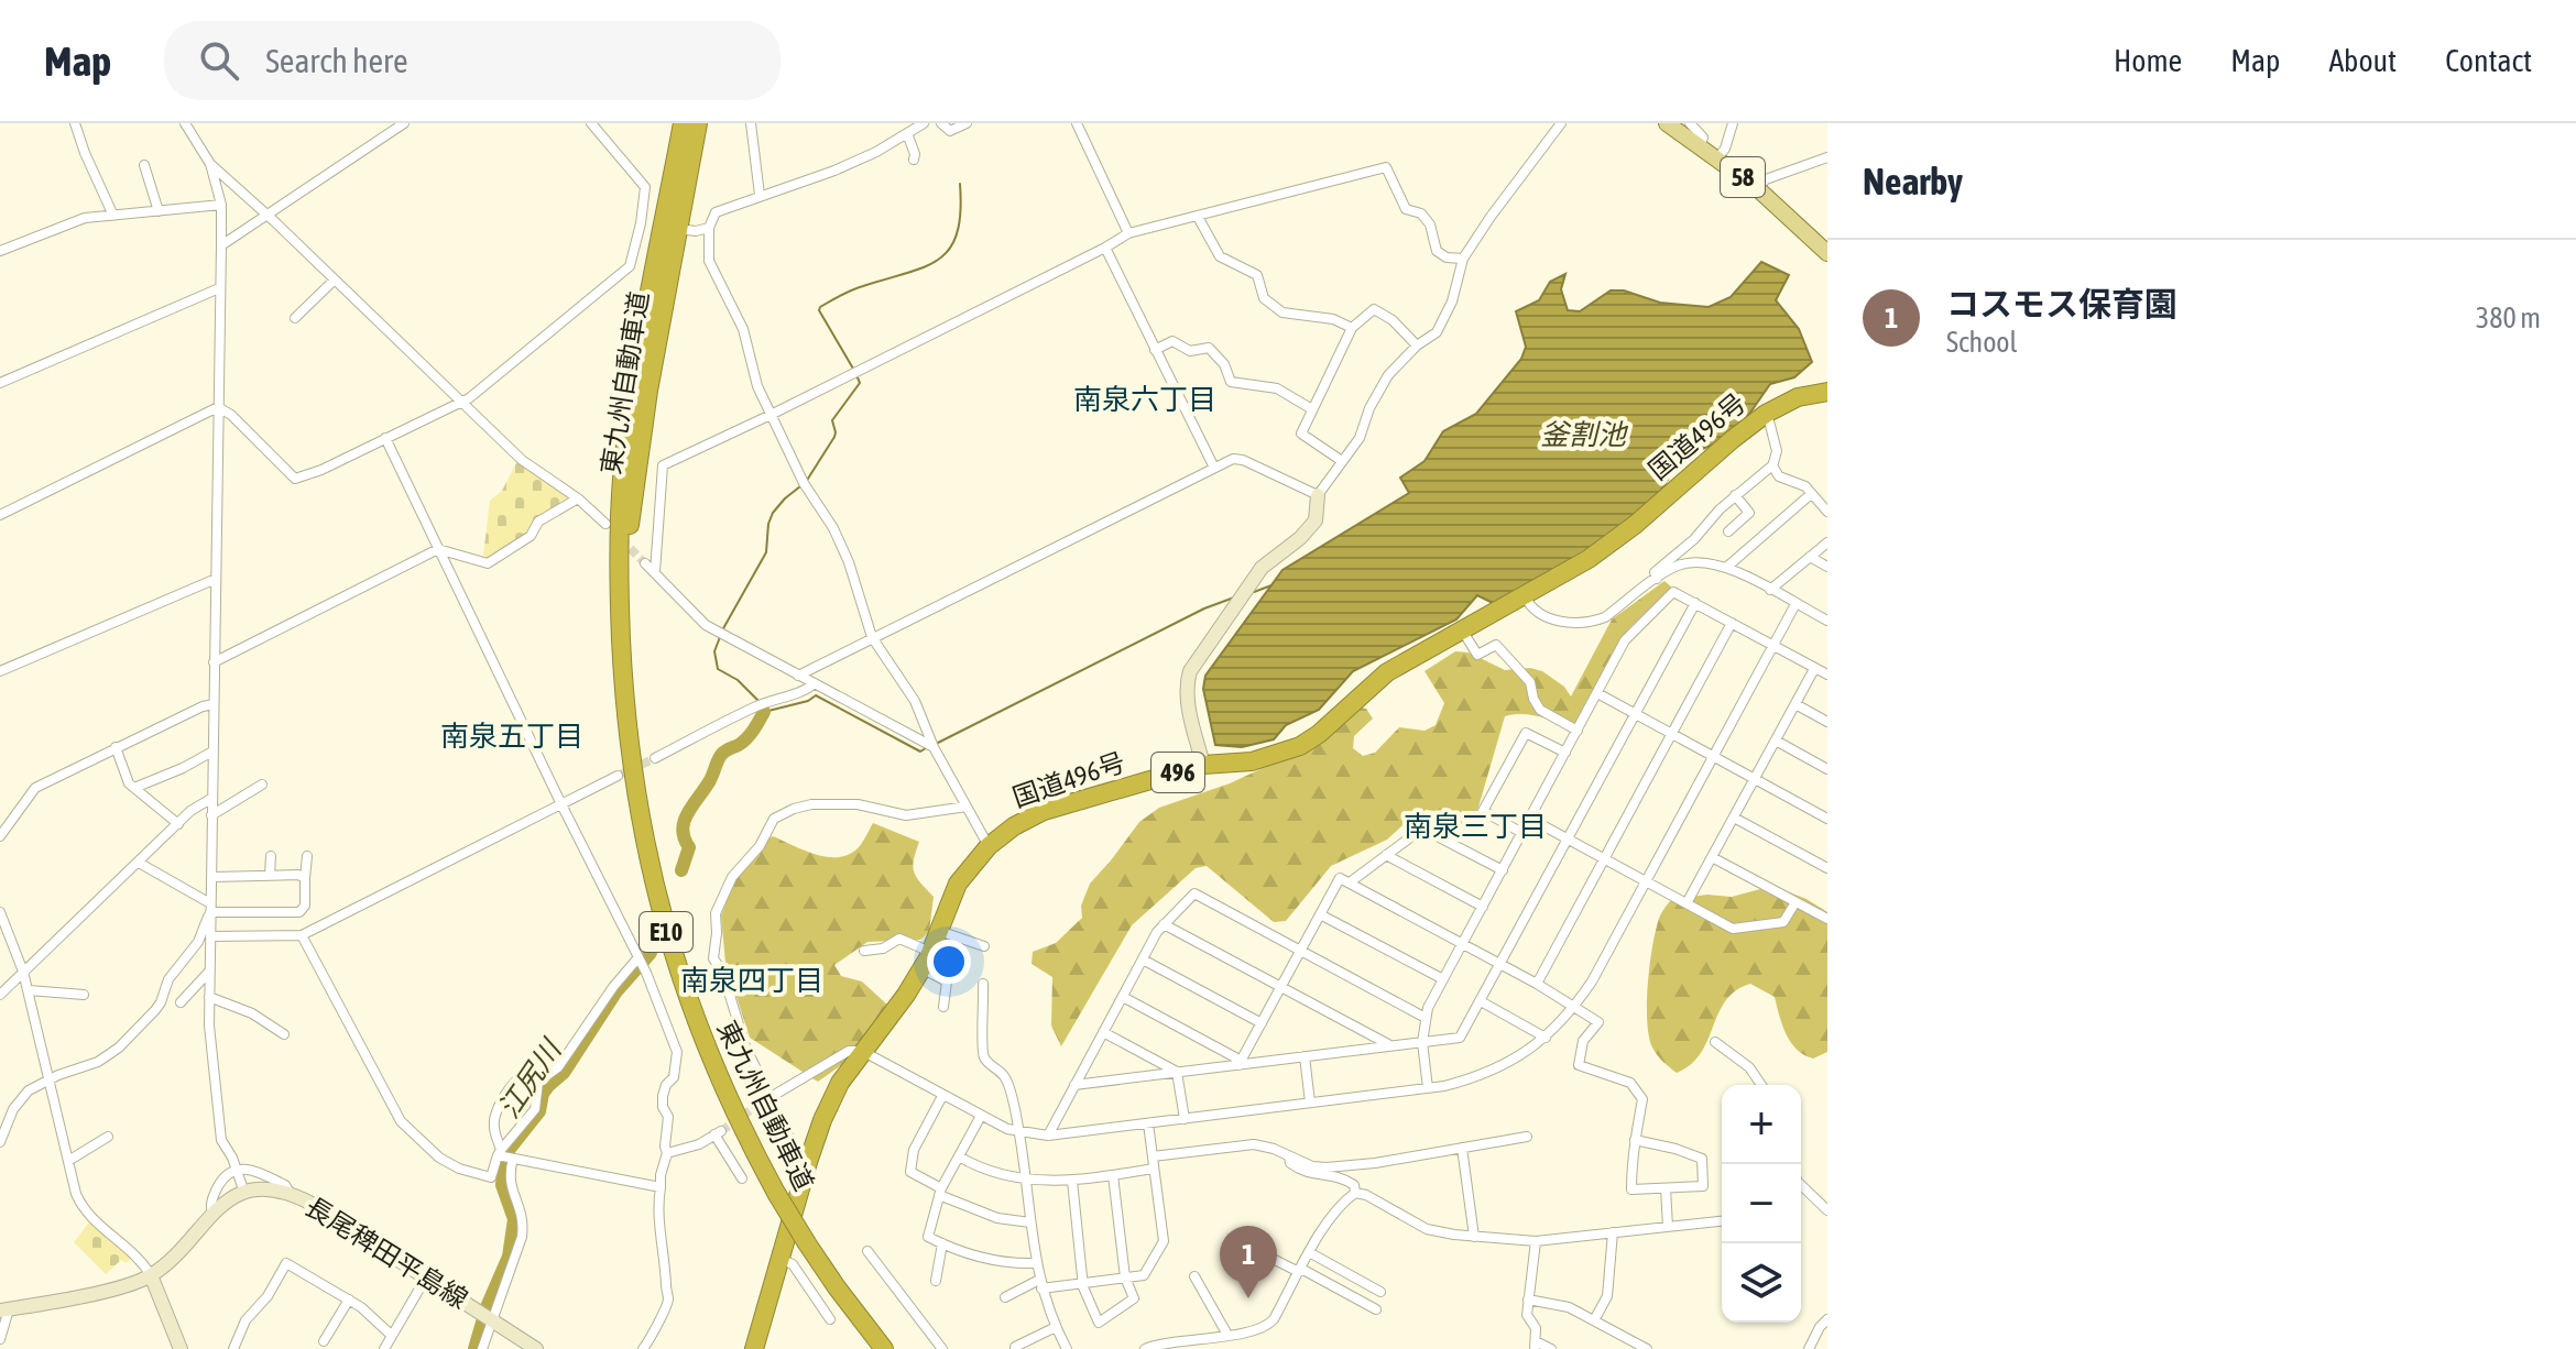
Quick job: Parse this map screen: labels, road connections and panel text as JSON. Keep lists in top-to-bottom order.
{
  "streets": {
    "highway": [
      "東九州自動車道",
      "国道496号",
      "496",
      "E10"
    ],
    "main road": ["58", "長尾稗田平島線"]
  },
  "districts": [
    "南泉六丁目",
    "南泉五丁目",
    "南泉三丁目",
    "南泉四丁目"
  ],
  "water": ["釜割池", "江尻川"],
  "page": {
    "header": "Map",
    "search": "Search here",
    "nav": [
      "Home",
      "Map",
      "About",
      "Contact"
    ],
    "heading": "Nearby",
    "list": [
      {
        "mark": "1",
        "name": "コスモス保育園",
        "note": "School",
        "value": "380 m"
      }
    ],
    "map_buttons": ["+", "−"],
    "pins": "1"
  }
}
